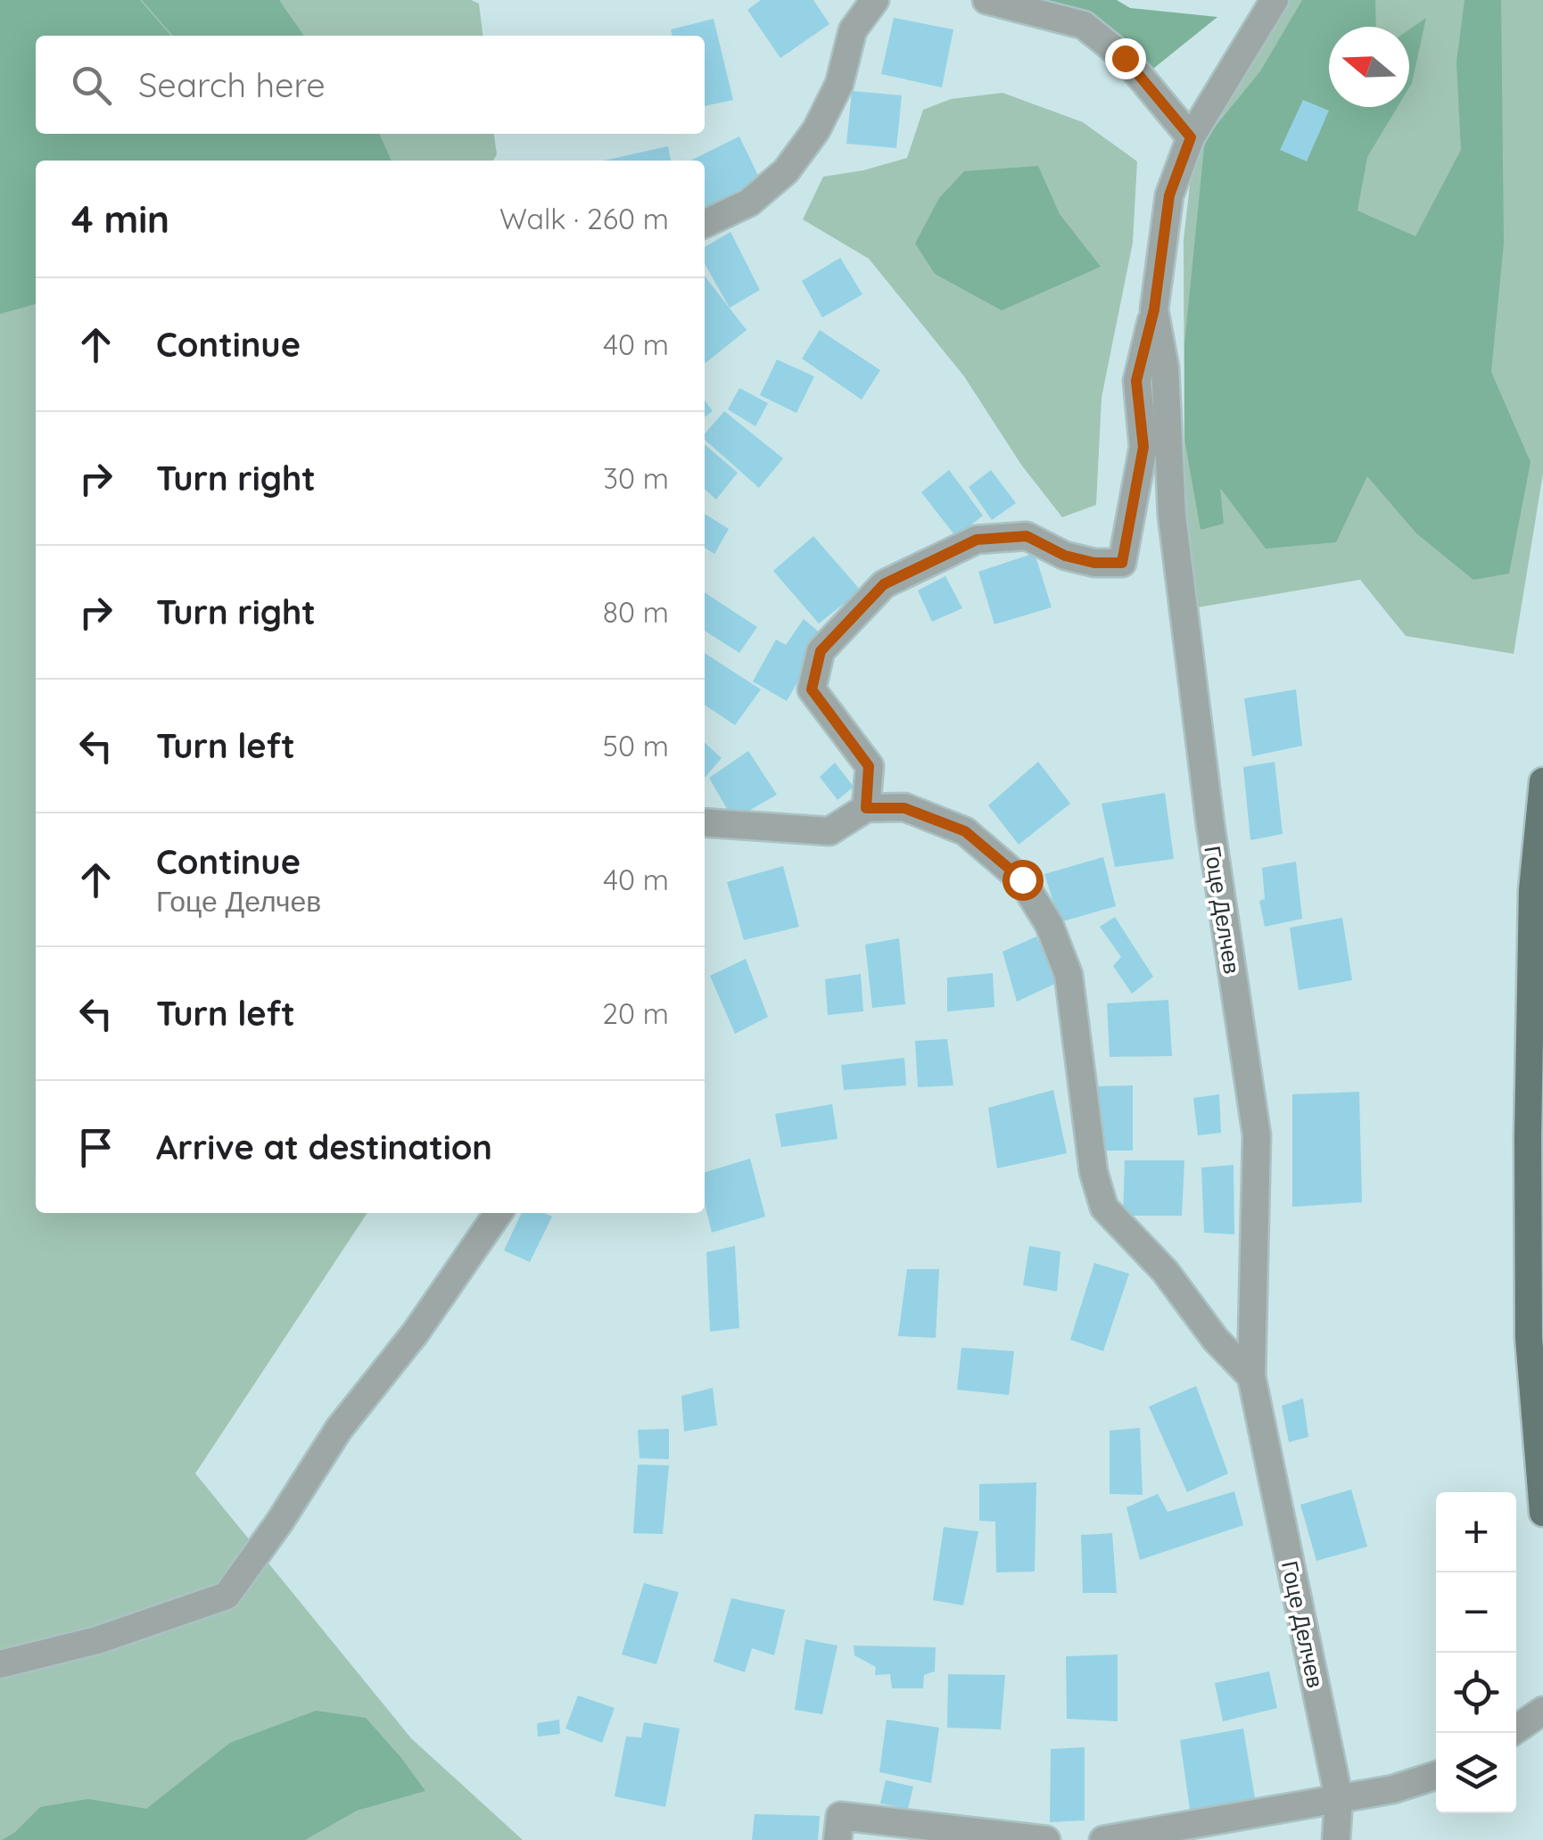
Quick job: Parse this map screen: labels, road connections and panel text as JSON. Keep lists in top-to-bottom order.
{
  "streets": {
    "street": ["Гоце Делчев"]
  },
  "north": "left",
  "page": {
    "search": "Search here",
    "heading": ["4 min", "Walk · 260 m"],
    "list": [
      ["Continue", "40 m"],
      ["Turn right", "30 m"],
      ["Turn right", "80 m"],
      ["Turn left", "50 m"],
      ["Continue", "Гоце Делчев", "40 m"],
      ["Turn left", "20 m"],
      "Arrive at destination"
    ],
    "map_buttons": ["+", "−"]
  }
}
